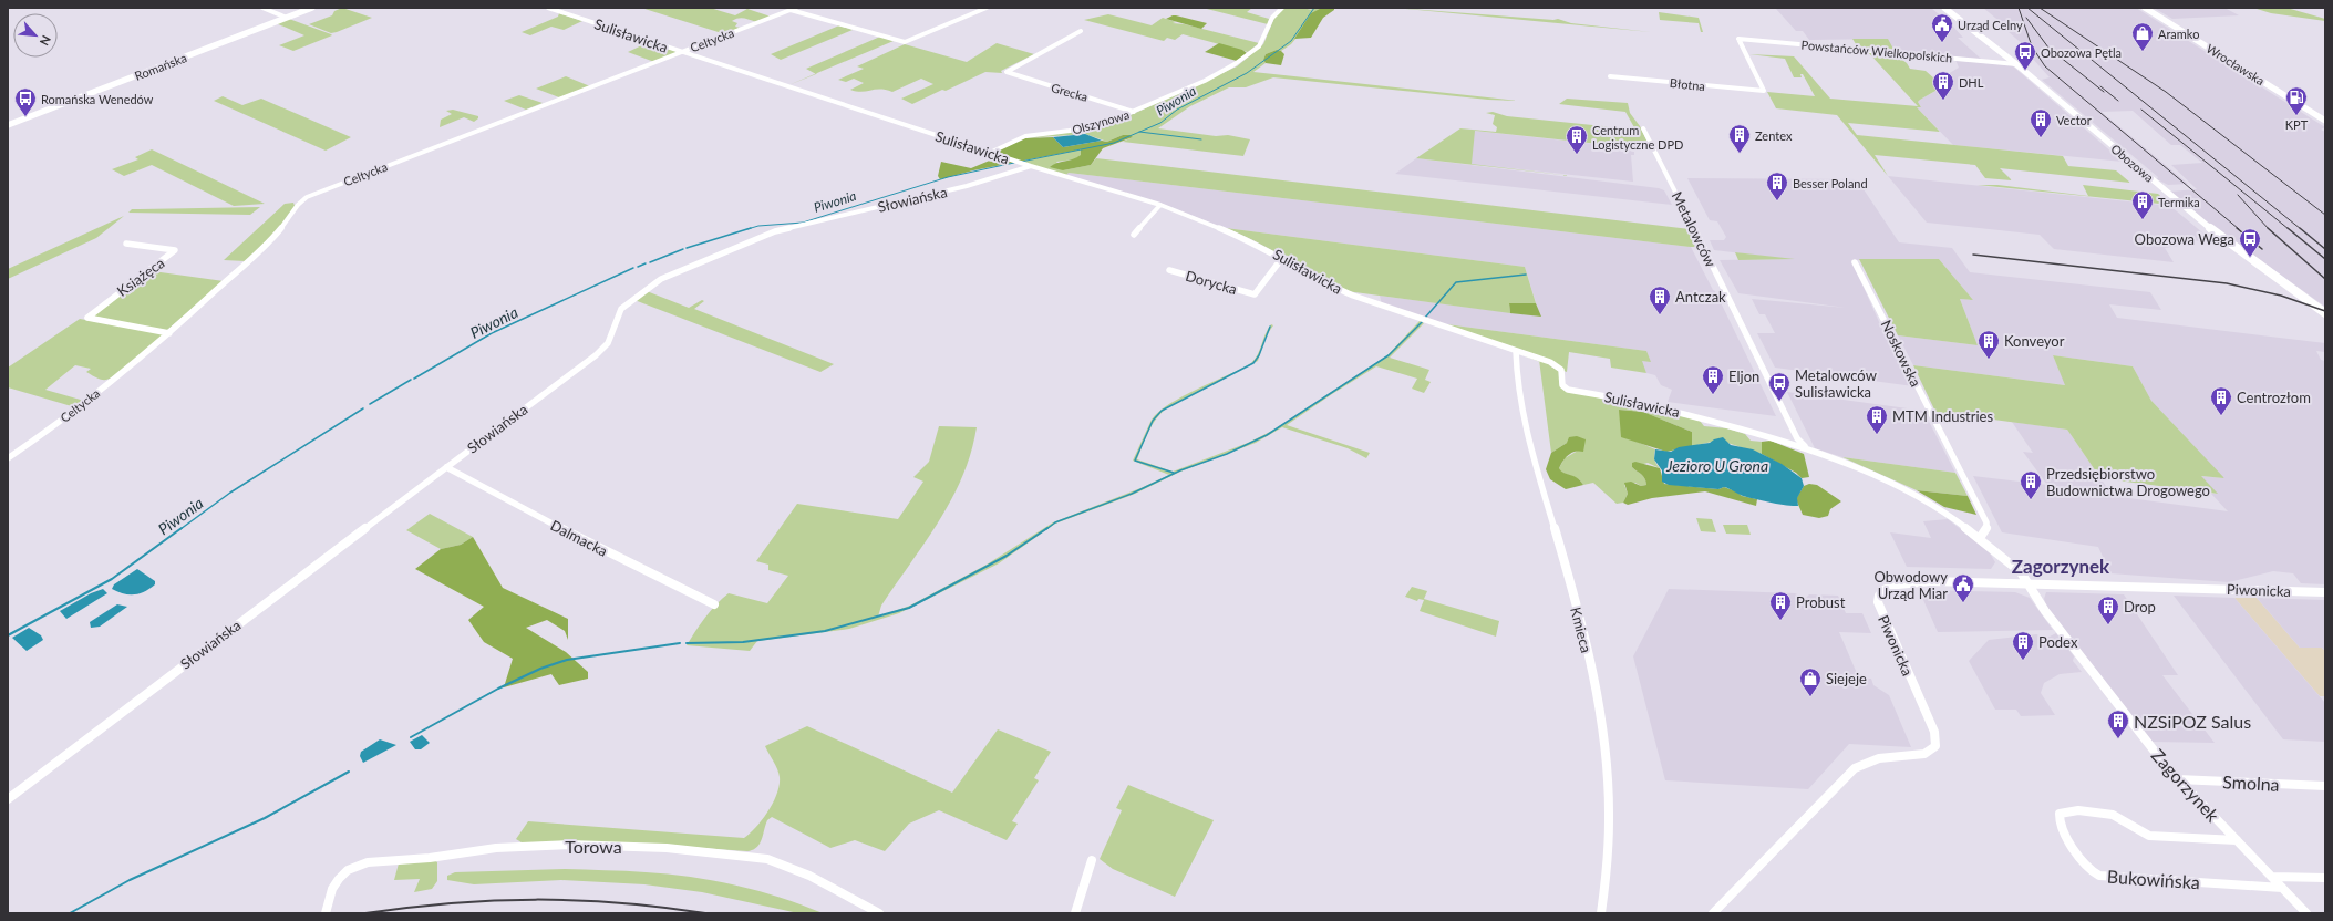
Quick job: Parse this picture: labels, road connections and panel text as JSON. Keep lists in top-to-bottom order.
{
  "streets": {
    "street": [
      "Sulisławicka",
      "Celtycka",
      "Powstańców Wielkopolskich",
      "Wrocławska",
      "Romańska",
      "Błotna",
      "Grecka",
      "Olszynowa",
      "Obozowa",
      "Słowiańska",
      "Metalowców",
      "Książęca",
      "Dorycka",
      "Noskowska",
      "Dalmacka",
      "Piwonicka",
      "Kmieca",
      "Smolna",
      "Zagorzynek",
      "Torowa",
      "Bukowińska"
    ]
  },
  "crossings": [
    ["Sulisławicka", "Celtycka"],
    ["Sulisławicka", "Olszynowa"],
    ["Sulisławicka", "Słowiańska"],
    ["Sulisławicka", "Metalowców"],
    ["Sulisławicka", "Dorycka"],
    ["Sulisławicka", "Noskowska"],
    ["Sulisławicka", "Piwonicka"],
    ["Sulisławicka", "Kmieca"],
    ["Sulisławicka", "Zagorzynek"],
    ["Celtycka", "Książęca"],
    ["Powstańców Wielkopolskich", "Błotna"],
    ["Powstańców Wielkopolskich", "Obozowa"],
    ["Grecka", "Olszynowa"],
    ["Słowiańska", "Dalmacka"],
    ["Piwonicka", "Zagorzynek"],
    ["Smolna", "Zagorzynek"],
    ["Zagorzynek", "Bukowińska"]
  ],
  "districts": ["Zagorzynek"],
  "water": ["Piwonia", "Jezioro U Grona"],
  "places": {
    "public building": ["Urząd Celny", "Obwodowy Urząd Miar"],
    "shop": ["Aramko", "Siejeje"],
    "bus stop": [
      "Obozowa Pętla",
      "Romańska Wenedów",
      "Obozowa Wega",
      "Metalowców Sulisławicka"
    ],
    "building": [
      "DHL",
      "Vector",
      "Zentex",
      "Centrum Logistyczne DPD",
      "Besser Poland",
      "Termika",
      "Antczak",
      "Konveyor",
      "Eljon",
      "Centrozłom",
      "MTM Industries",
      "Przedsiębiorstwo Budownictwa Drogowego",
      "Probust",
      "Drop",
      "Podex",
      "NZSiPOZ Salus"
    ],
    "fuel station": ["KPT"]
  },
  "north": "bottom right"
}
